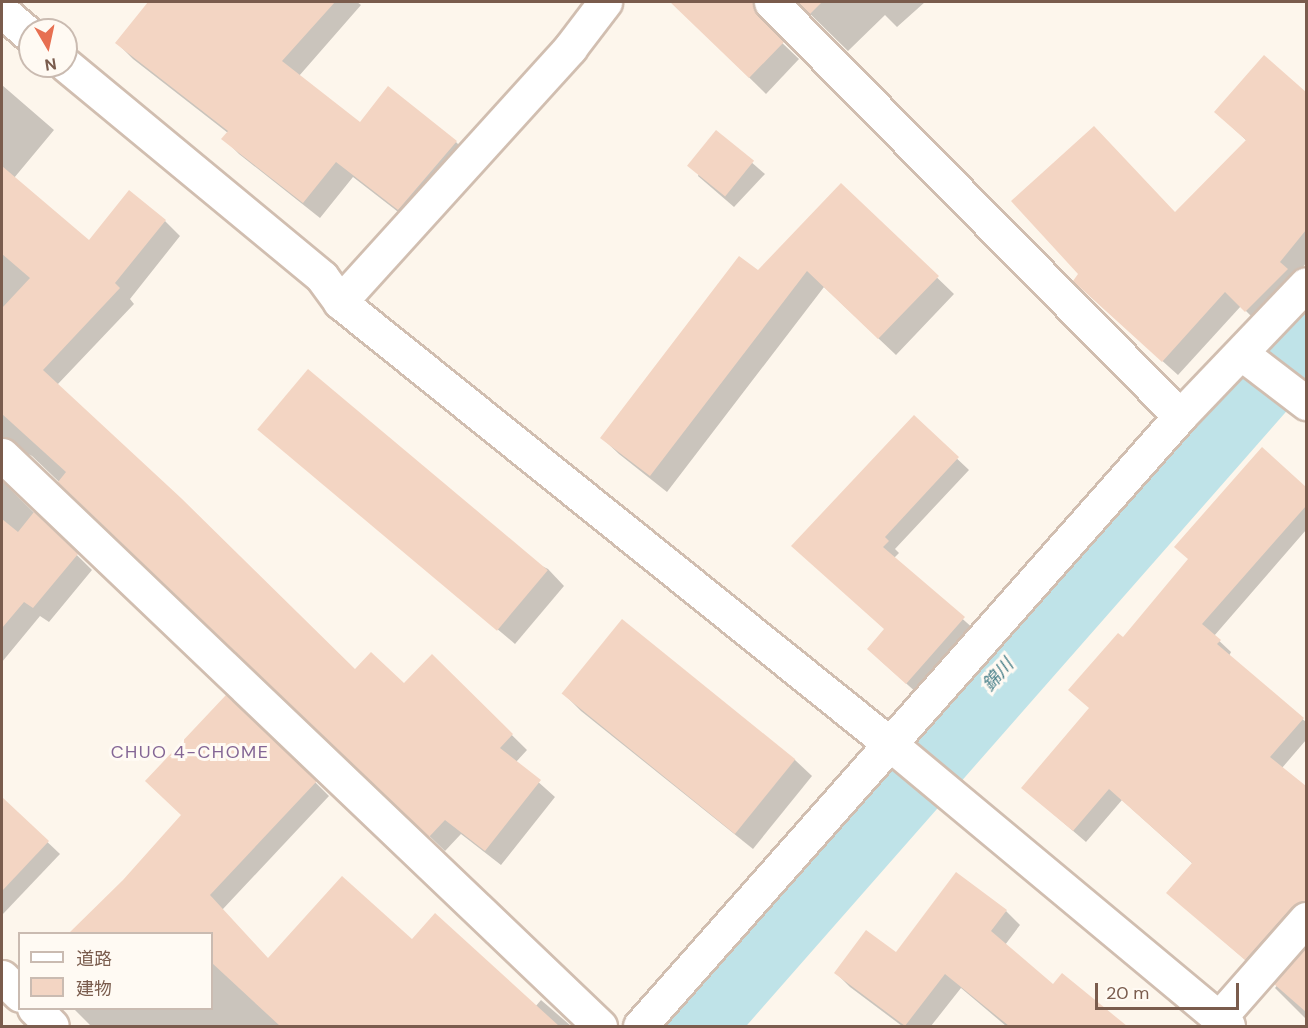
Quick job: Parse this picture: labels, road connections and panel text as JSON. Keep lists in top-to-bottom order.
{
  "districts": ["CHUO 4-CHOME"],
  "water": ["錦川"],
  "legend": ["道路", "建物"],
  "scale_bar": "20 m",
  "north": "bottom"
}
